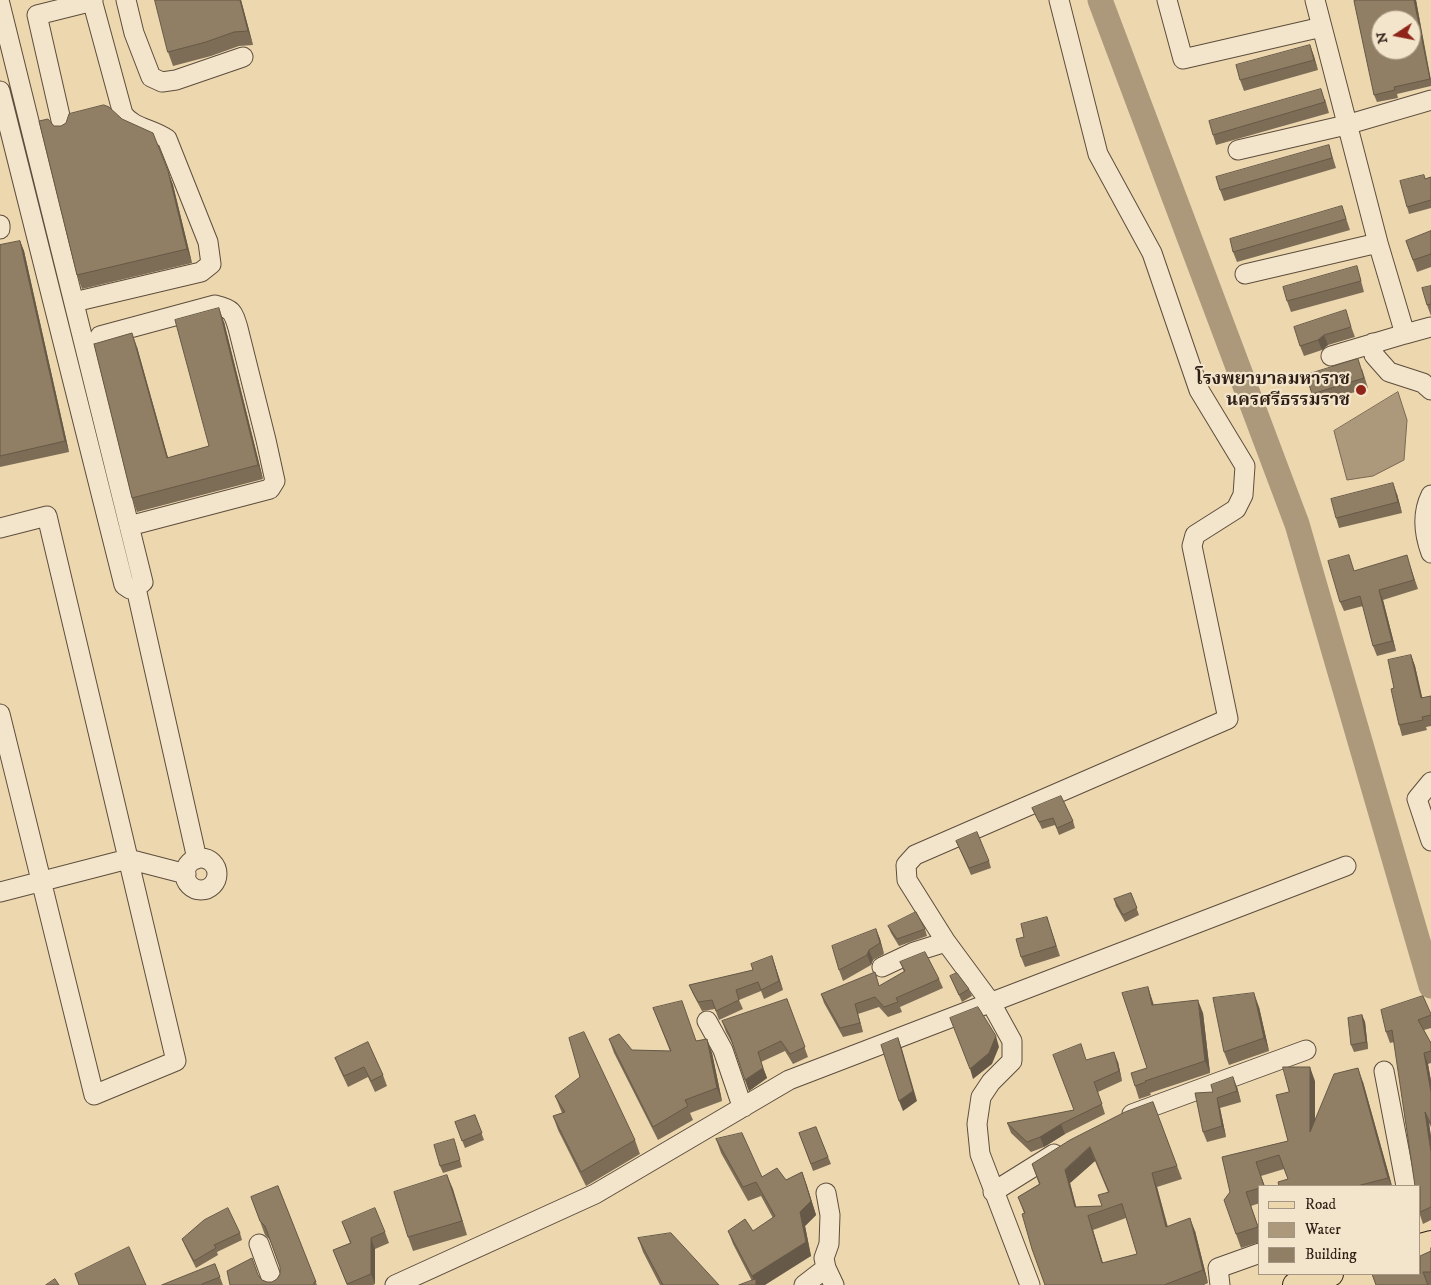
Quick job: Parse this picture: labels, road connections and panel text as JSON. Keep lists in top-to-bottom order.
{
  "places": ["โรงพยาบาลมหาราช นครศรีธรรมราช"],
  "legend": ["Road", "Water", "Building"],
  "north": "left"
}
